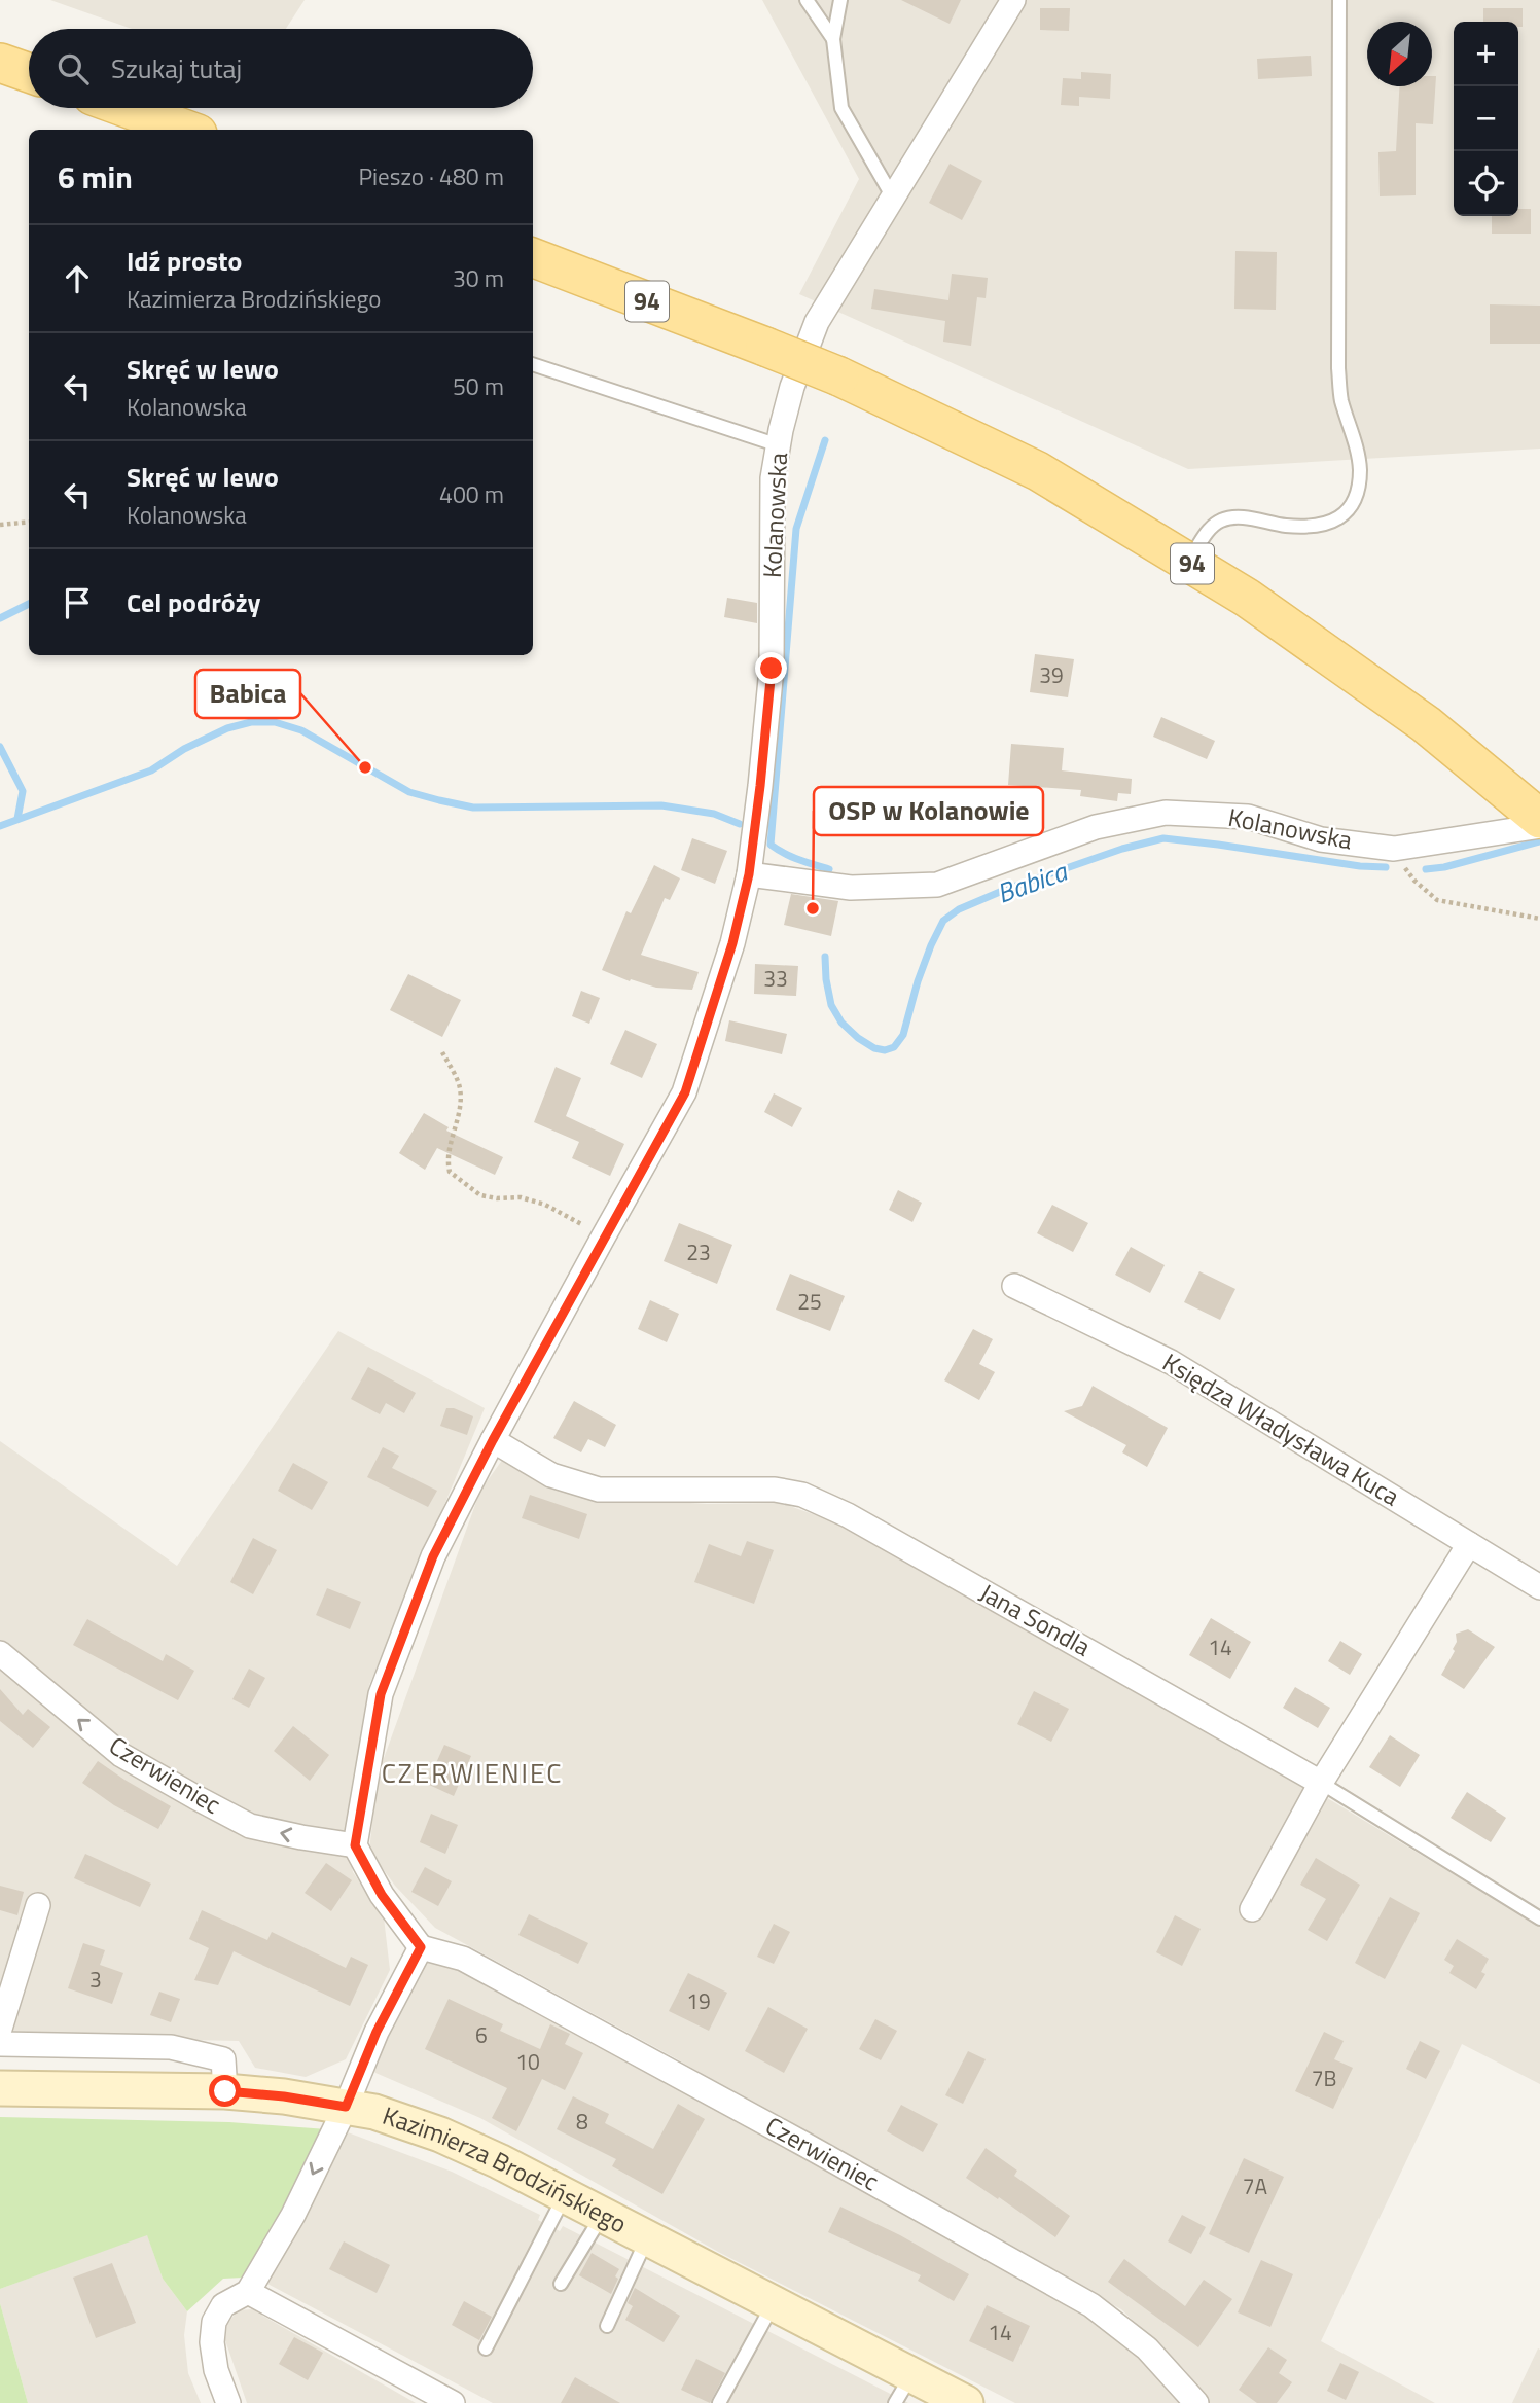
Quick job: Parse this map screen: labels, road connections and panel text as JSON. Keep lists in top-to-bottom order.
{
  "streets": {
    "main road": ["94", "Kazimierza Brodzińskiego"],
    "street": [
      "Kolanowska",
      "Księdza Władysława Kuca",
      "Jana Sondla",
      "Czerwieniec"
    ]
  },
  "crossings": [
    ["Kolanowska", "Jana Sondla"],
    ["Kolanowska", "Czerwieniec"]
  ],
  "districts": ["CZERWIENIEC"],
  "water": ["Babica"],
  "places": ["Babica", "OSP w Kolanowie"],
  "house_numbers": [
    "39",
    "33",
    "23",
    "25",
    "14",
    "3",
    "19",
    "6",
    "10",
    "7B",
    "8",
    "7A",
    "14"
  ],
  "north": "bottom left",
  "page": {
    "map_buttons": ["+", "−"],
    "search": "Szukaj tutaj",
    "heading": ["6 min", "Pieszo · 480 m"],
    "list": [
      ["Idź prosto", "Kazimierza Brodzińskiego", "30 m"],
      ["Skręć w lewo", "Kolanowska", "50 m"],
      ["Skręć w lewo", "Kolanowska", "400 m"],
      "Cel podróży"
    ]
  }
}
